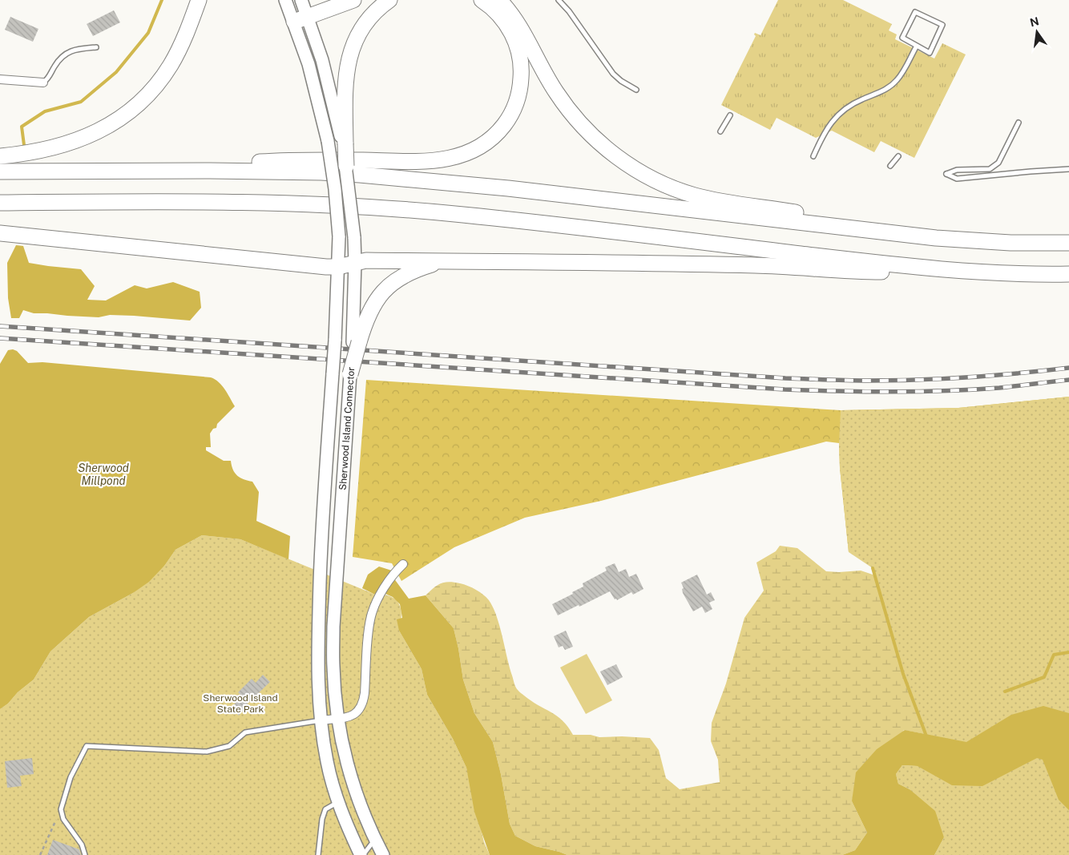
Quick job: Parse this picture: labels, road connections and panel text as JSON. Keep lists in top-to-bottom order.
{
  "streets": {
    "street": ["Sherwood Island Connector"]
  },
  "water": ["Sherwood Millpond"],
  "parks": ["Sherwood Island State Park"],
  "north": "top"
}
